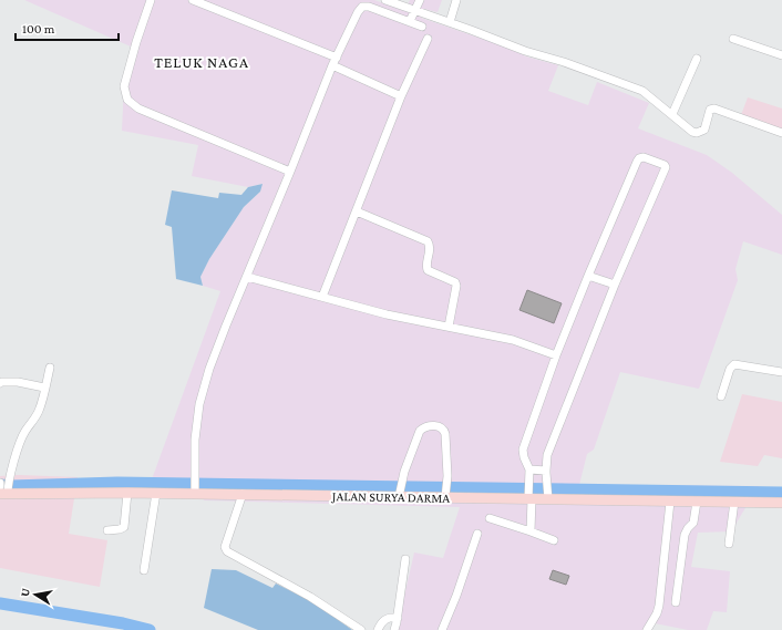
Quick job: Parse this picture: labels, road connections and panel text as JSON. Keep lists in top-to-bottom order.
{
  "streets": {
    "main road": ["JALAN SURYA DARMA"]
  },
  "districts": ["TELUK NAGA"],
  "scale_bar": "100 m",
  "north": "left"
}
